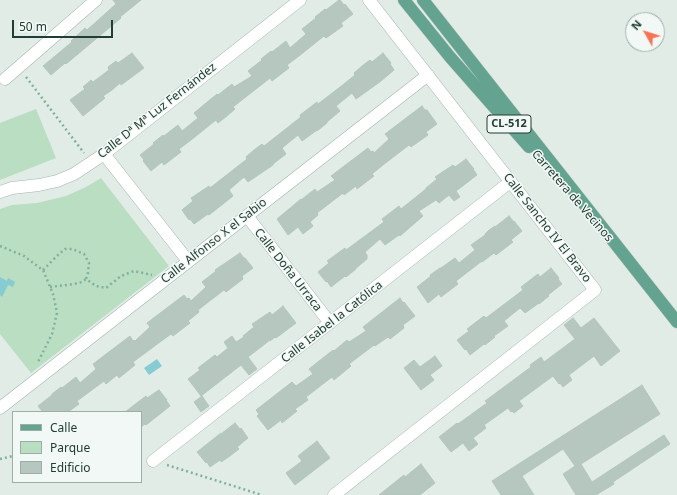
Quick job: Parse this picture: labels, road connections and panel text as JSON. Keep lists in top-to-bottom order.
{
  "streets": {
    "main road": ["CL-512", "Carretera de Vecinos"],
    "street": [
      "Calle Dª Mª Luz Fernández",
      "Calle Sancho IV El Bravo",
      "Calle Alfonso X el Sabio",
      "Calle Doña Urraca",
      "Calle Isabel la Católica"
    ]
  },
  "crossings": [
    ["Calle Sancho IV El Bravo", "Calle Alfonso X el Sabio"],
    ["Calle Sancho IV El Bravo", "Calle Isabel la Católica"],
    ["Calle Alfonso X el Sabio", "Calle Doña Urraca"],
    ["Calle Doña Urraca", "Calle Isabel la Católica"]
  ],
  "legend": ["Calle", "Parque", "Edificio"],
  "scale_bar": "50 m",
  "north": "top left"
}
